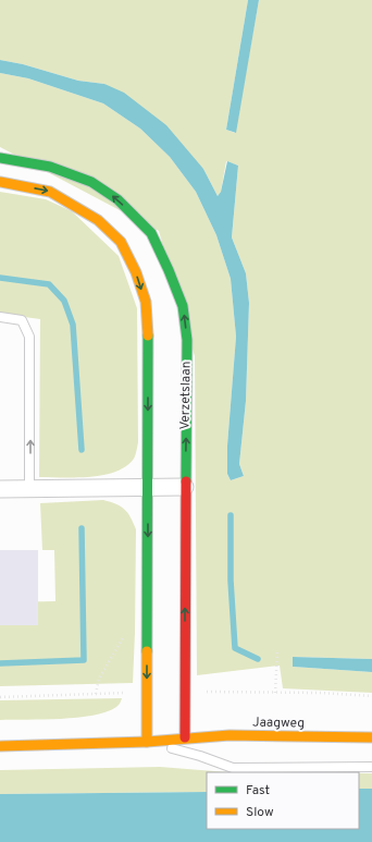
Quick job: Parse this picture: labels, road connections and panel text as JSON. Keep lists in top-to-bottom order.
{
  "streets": {
    "main road": ["Verzetslaan", "Jaagweg"]
  },
  "crossings": [
    ["Verzetslaan", "Jaagweg"]
  ],
  "legend": ["Fast", "Slow"]
}
